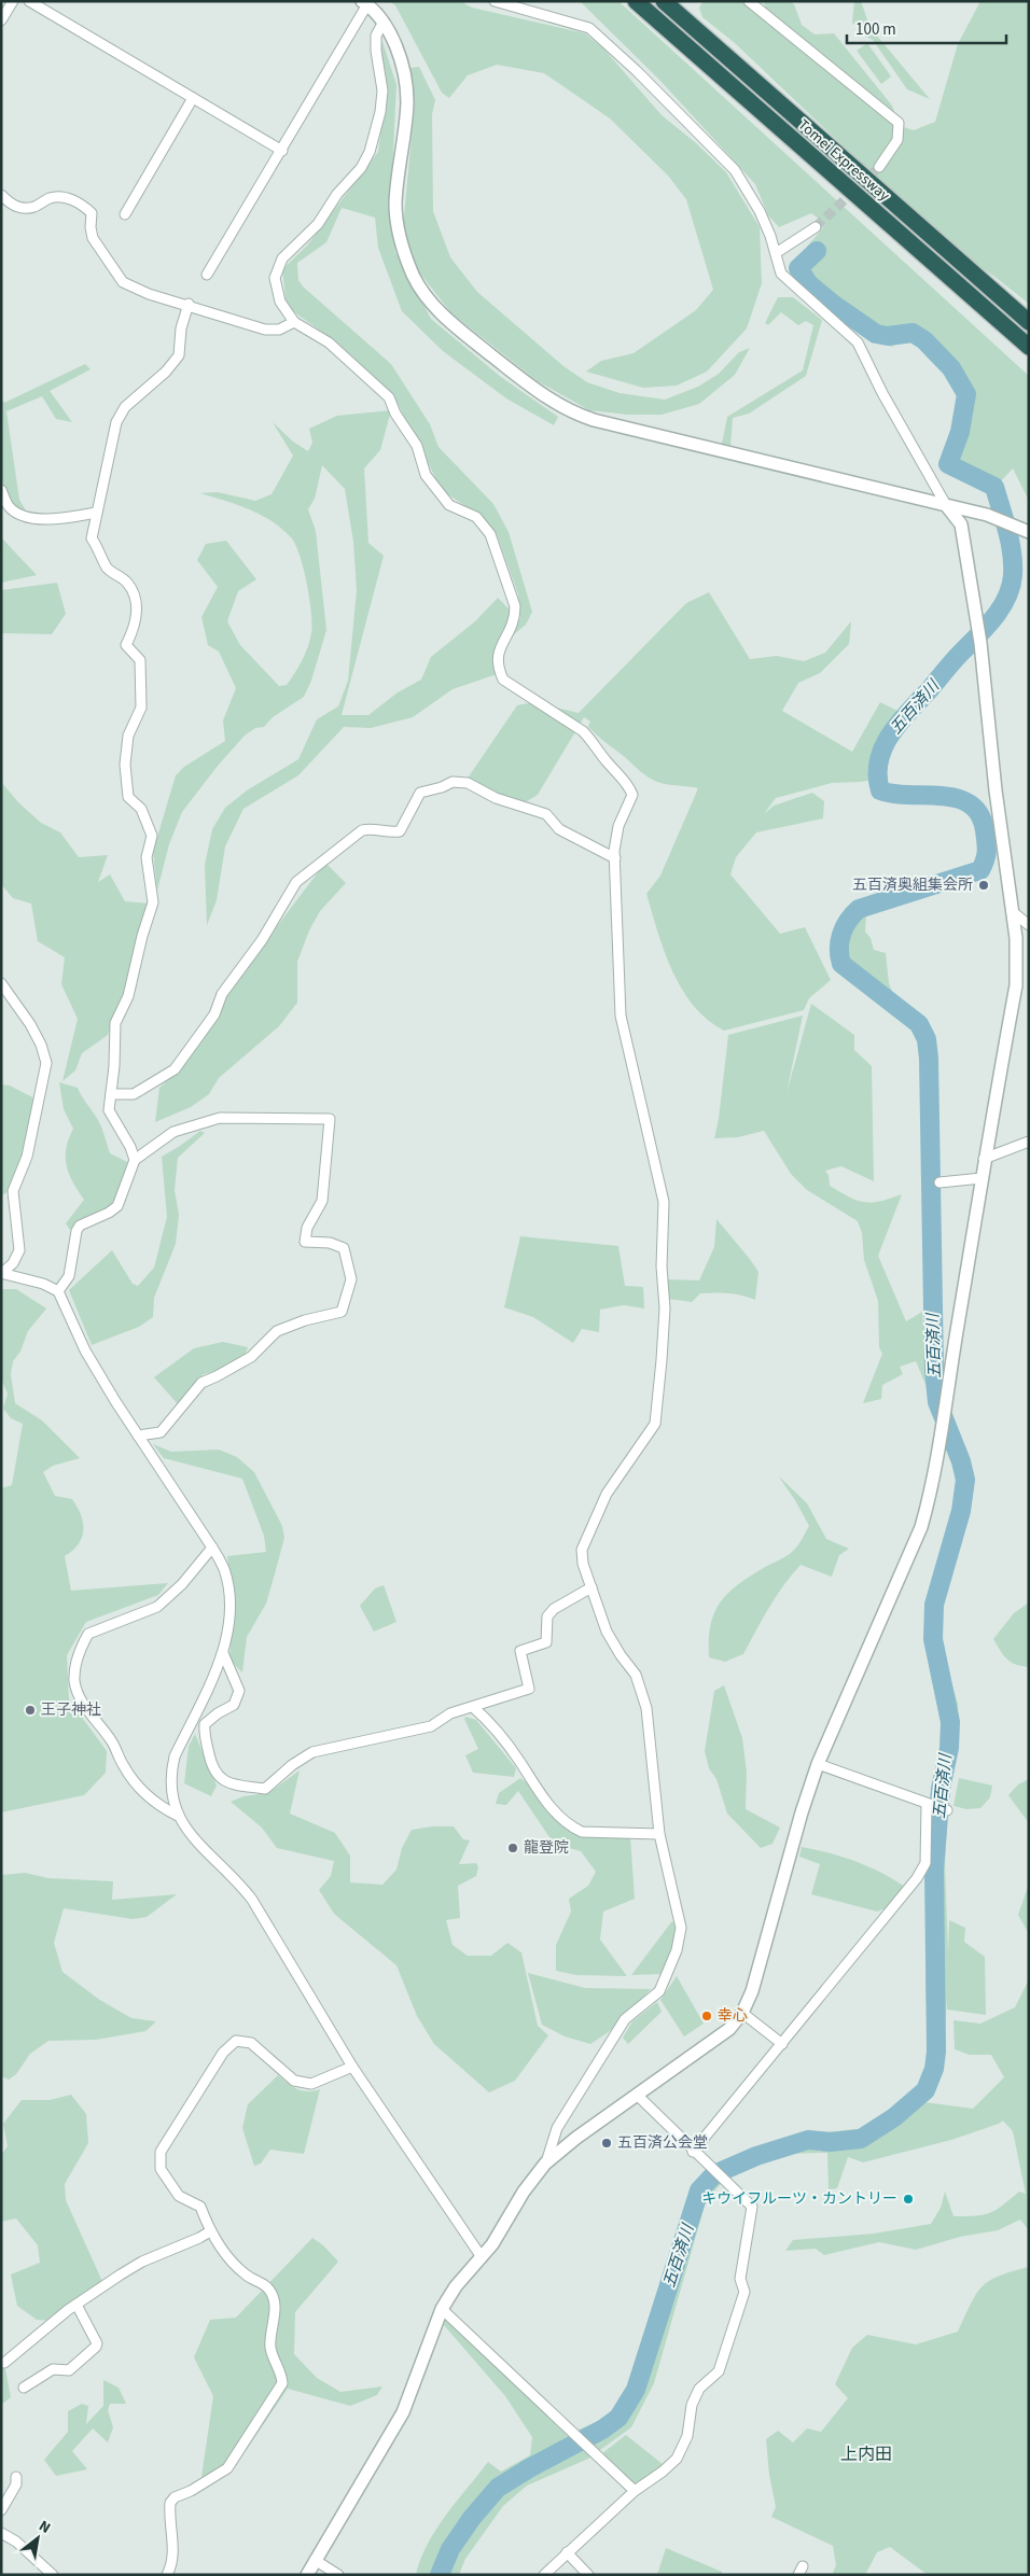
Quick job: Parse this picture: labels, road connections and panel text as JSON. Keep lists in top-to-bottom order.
{
  "streets": {
    "highway": ["Tomei Expressway"]
  },
  "districts": ["上内田"],
  "water": ["五百済川"],
  "places": [
    "五百済奥組集会所",
    "王子神社",
    "龍登院",
    "幸心",
    "五百済公会堂",
    "キウイフルーツ・カントリー"
  ],
  "scale_bar": "100 m",
  "north": "top right"
}
